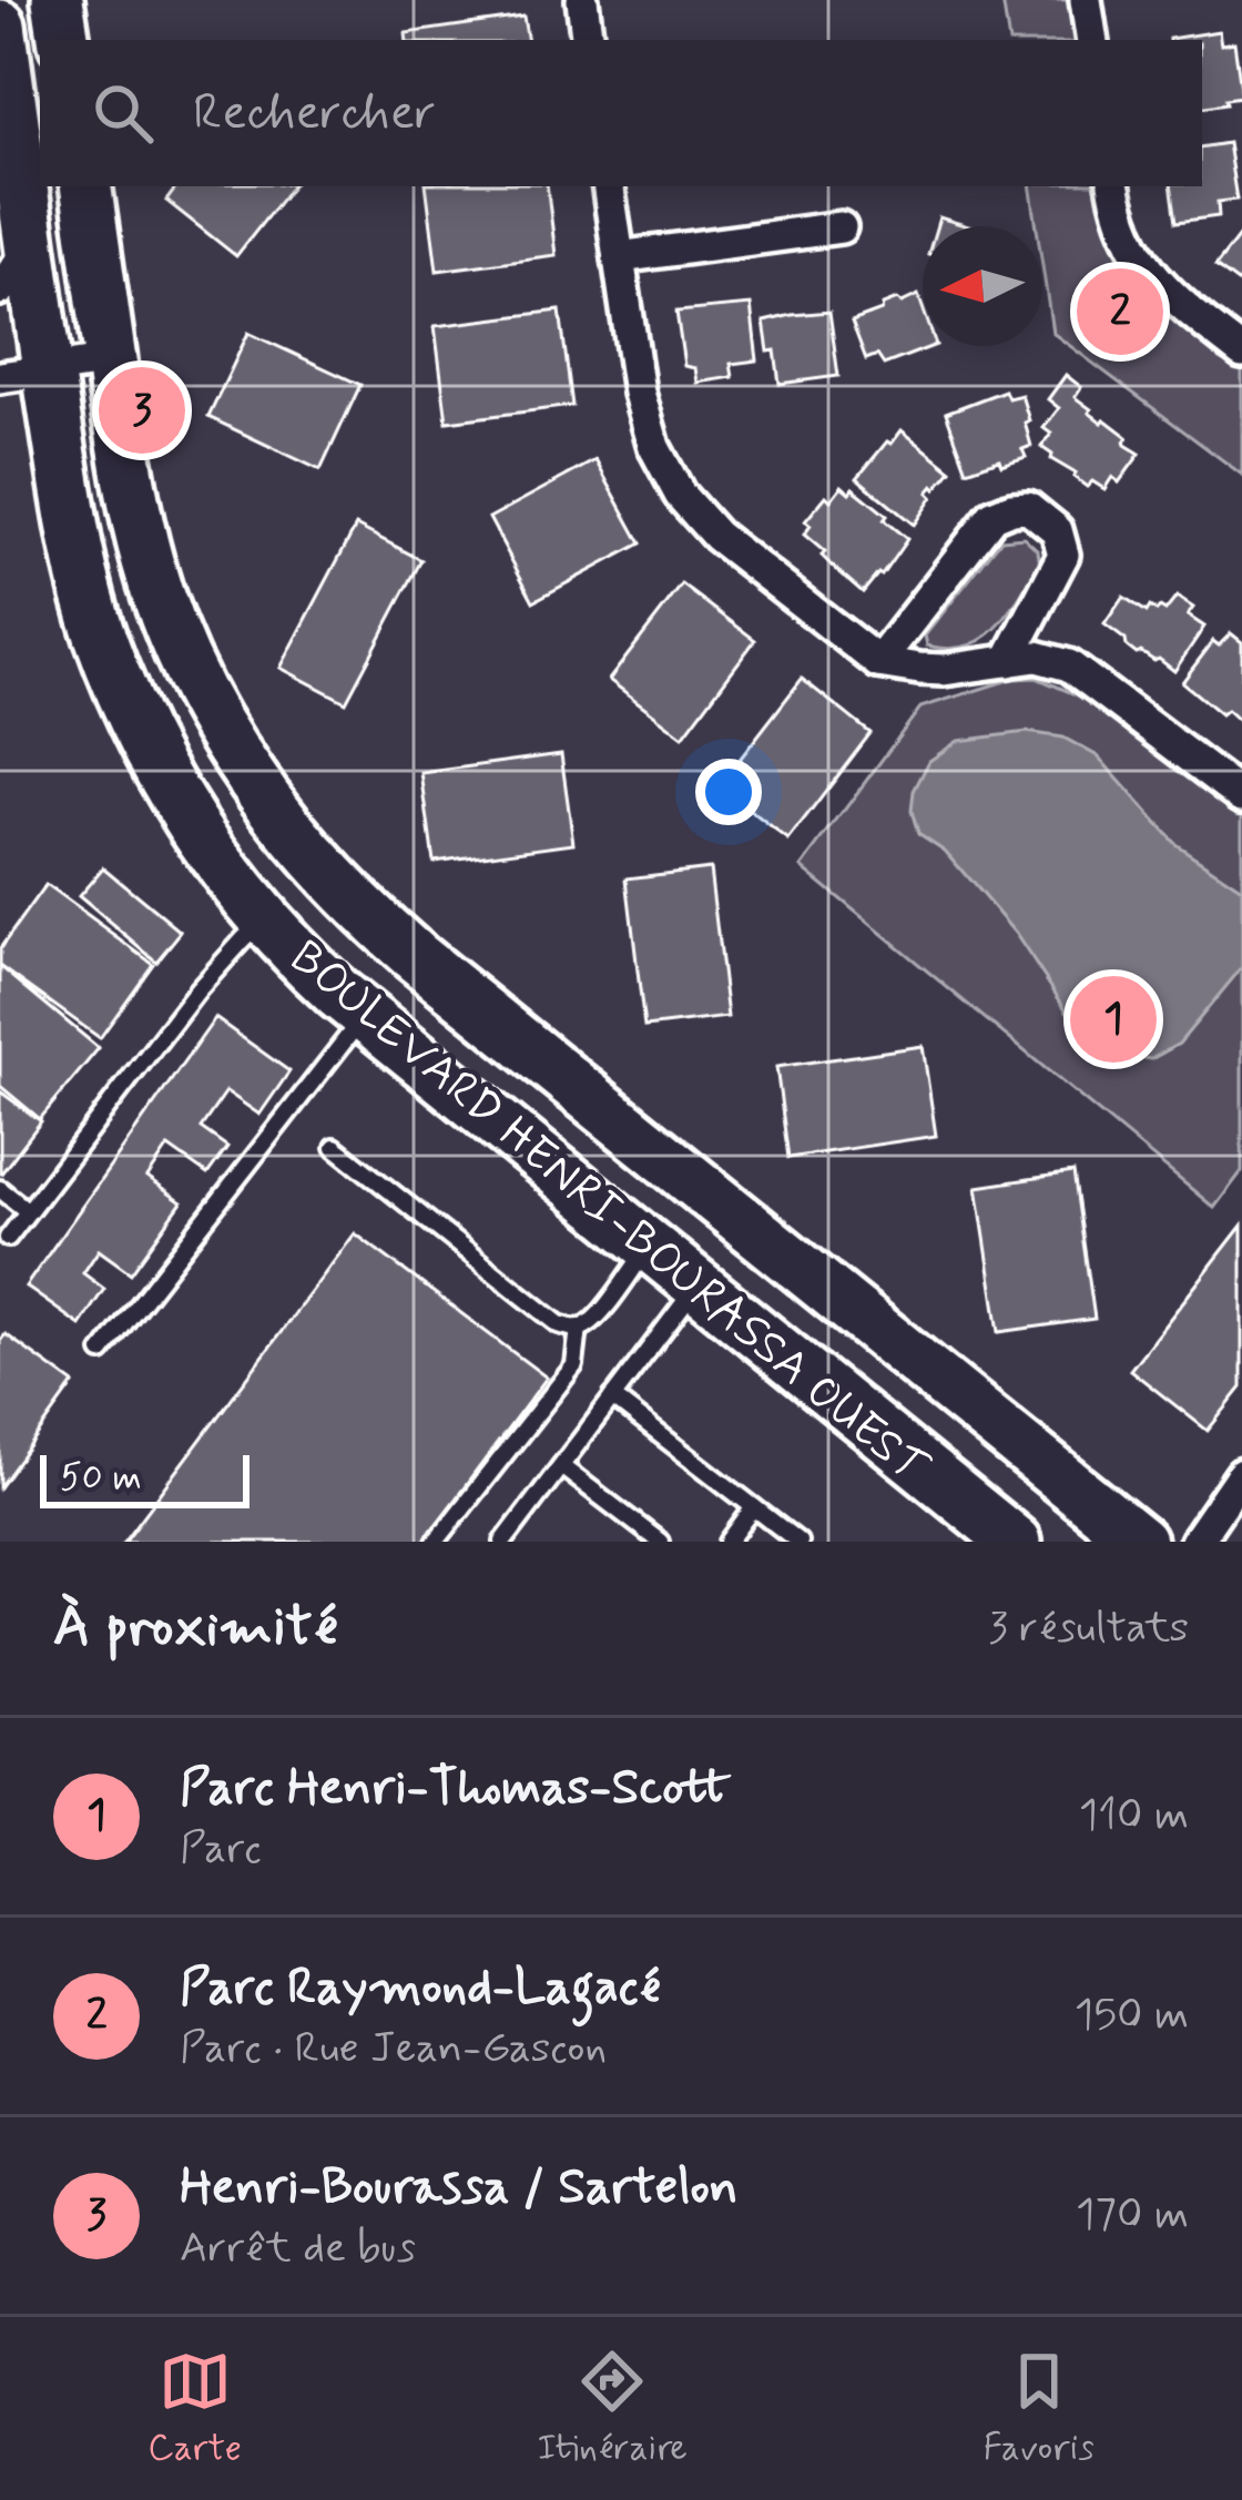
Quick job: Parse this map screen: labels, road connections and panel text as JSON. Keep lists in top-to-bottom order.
{
  "streets": {
    "main road": ["BOULEVARD HENRI-BOURASSA OUEST"]
  },
  "scale_bar": "50 m",
  "north": "left",
  "page": {
    "search": "Rechercher",
    "pins": ["2", "3", "1"],
    "scale": "50 m",
    "heading": ["À proximité", "3 résultats"],
    "list": [
      {
        "mark": "1",
        "name": "Parc Henri-Thomas-Scott",
        "note": "Parc",
        "value": "110 m"
      },
      {
        "mark": "2",
        "name": "Parc Raymond-Lagacé",
        "note": "Parc · Rue Jean-Gascon",
        "value": "150 m"
      },
      {
        "mark": "3",
        "name": "Henri-Bourassa / Sartelon",
        "note": "Arrêt de bus",
        "value": "170 m"
      }
    ],
    "nav": ["Carte", "Itinéraire", "Favoris"]
  }
}
